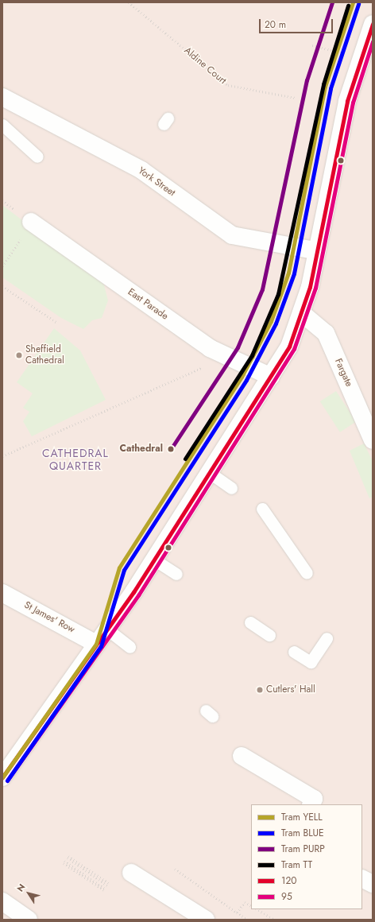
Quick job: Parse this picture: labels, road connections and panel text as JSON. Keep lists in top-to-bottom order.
{
  "streets": {
    "street": [
      "York Street",
      "East Parade",
      "Fargate",
      "St James' Row"
    ],
    "path": ["Aldine Court"]
  },
  "districts": ["CATHEDRAL QUARTER"],
  "places": ["Sheffield Cathedral", "Cathedral", "Cutlers' Hall"],
  "lines": [
    "tram line YELL",
    "tram line PURP",
    "tram line BLUE",
    "tram line TT",
    "transit line 120",
    "transit line 95"
  ],
  "legend": [
    "Tram YELL",
    "Tram BLUE",
    "Tram PURP",
    "Tram TT",
    "120",
    "95"
  ],
  "scale_bar": "20 m",
  "north": "top left"
}
